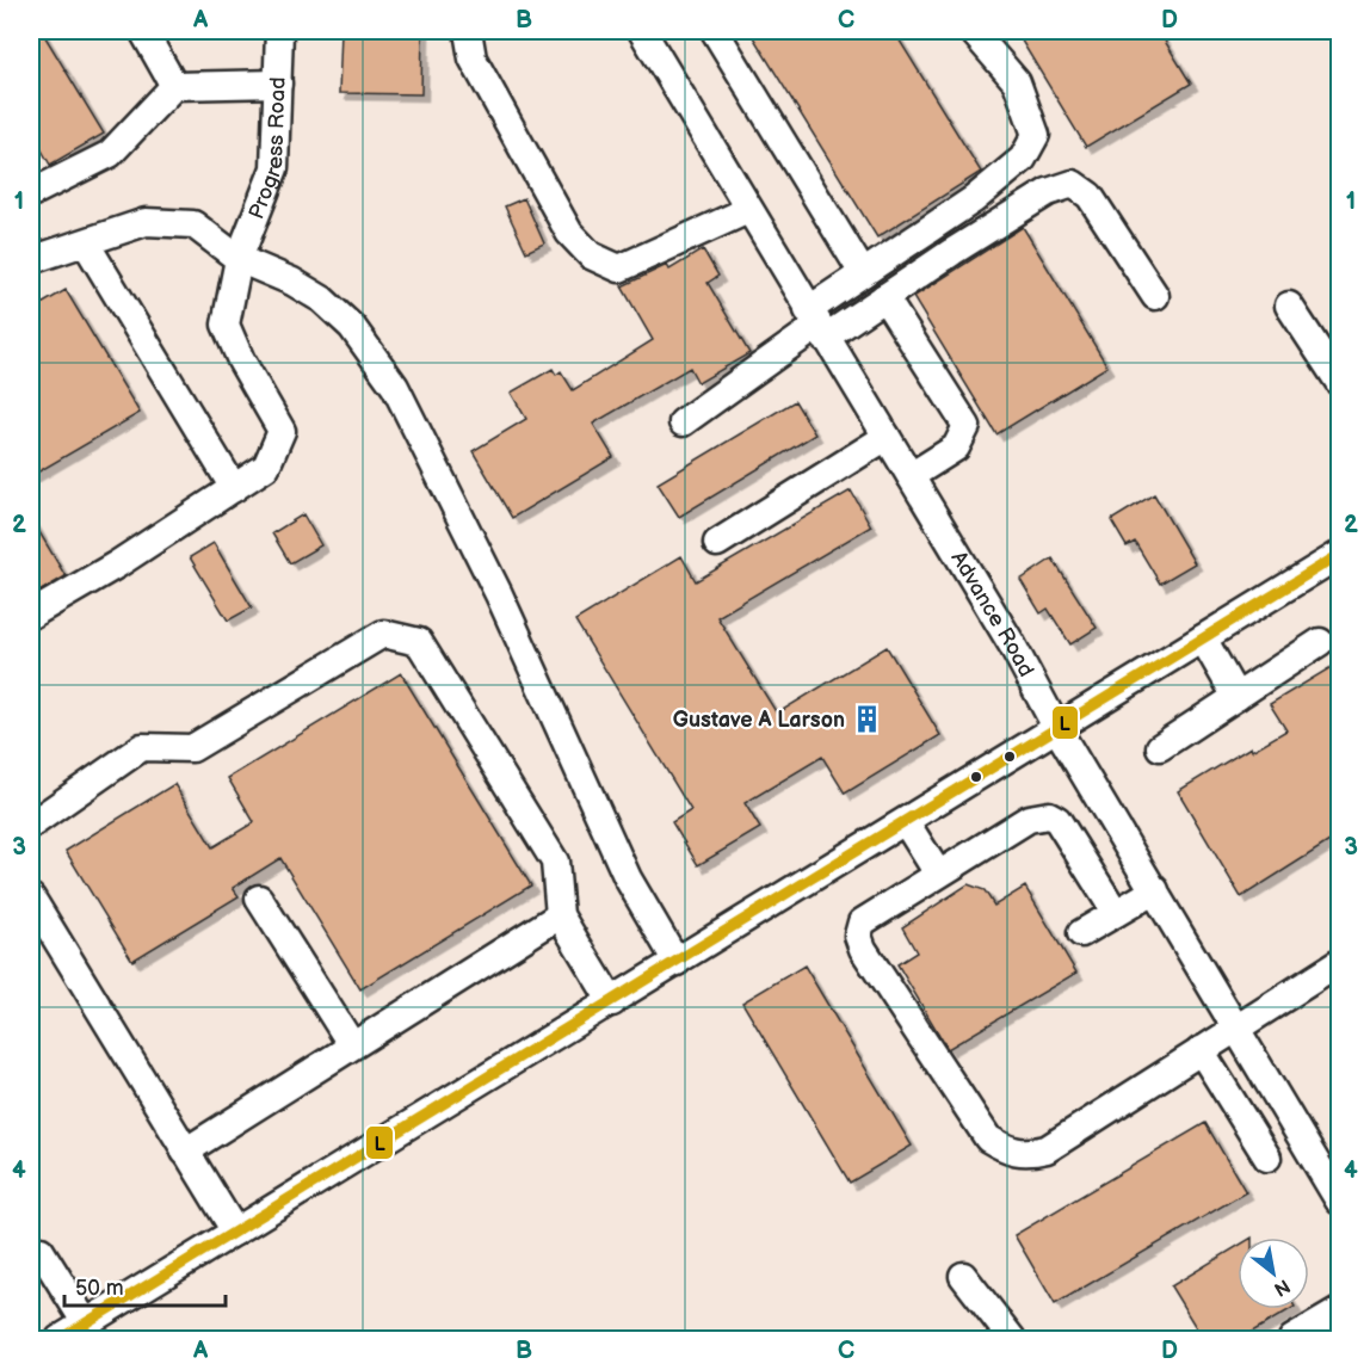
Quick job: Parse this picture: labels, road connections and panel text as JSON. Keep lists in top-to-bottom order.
{
  "streets": {
    "street": ["Progress Road", "Advance Road"]
  },
  "places": {
    "building": ["Gustave A Larson"]
  },
  "lines": ["transit line L"],
  "scale_bar": "50 m",
  "north": "bottom right",
  "grid": {
    "columns": [
      "A",
      "B",
      "C",
      "D"
    ],
    "rows": [
      "1",
      "2",
      "3",
      "4"
    ]
  }
}
